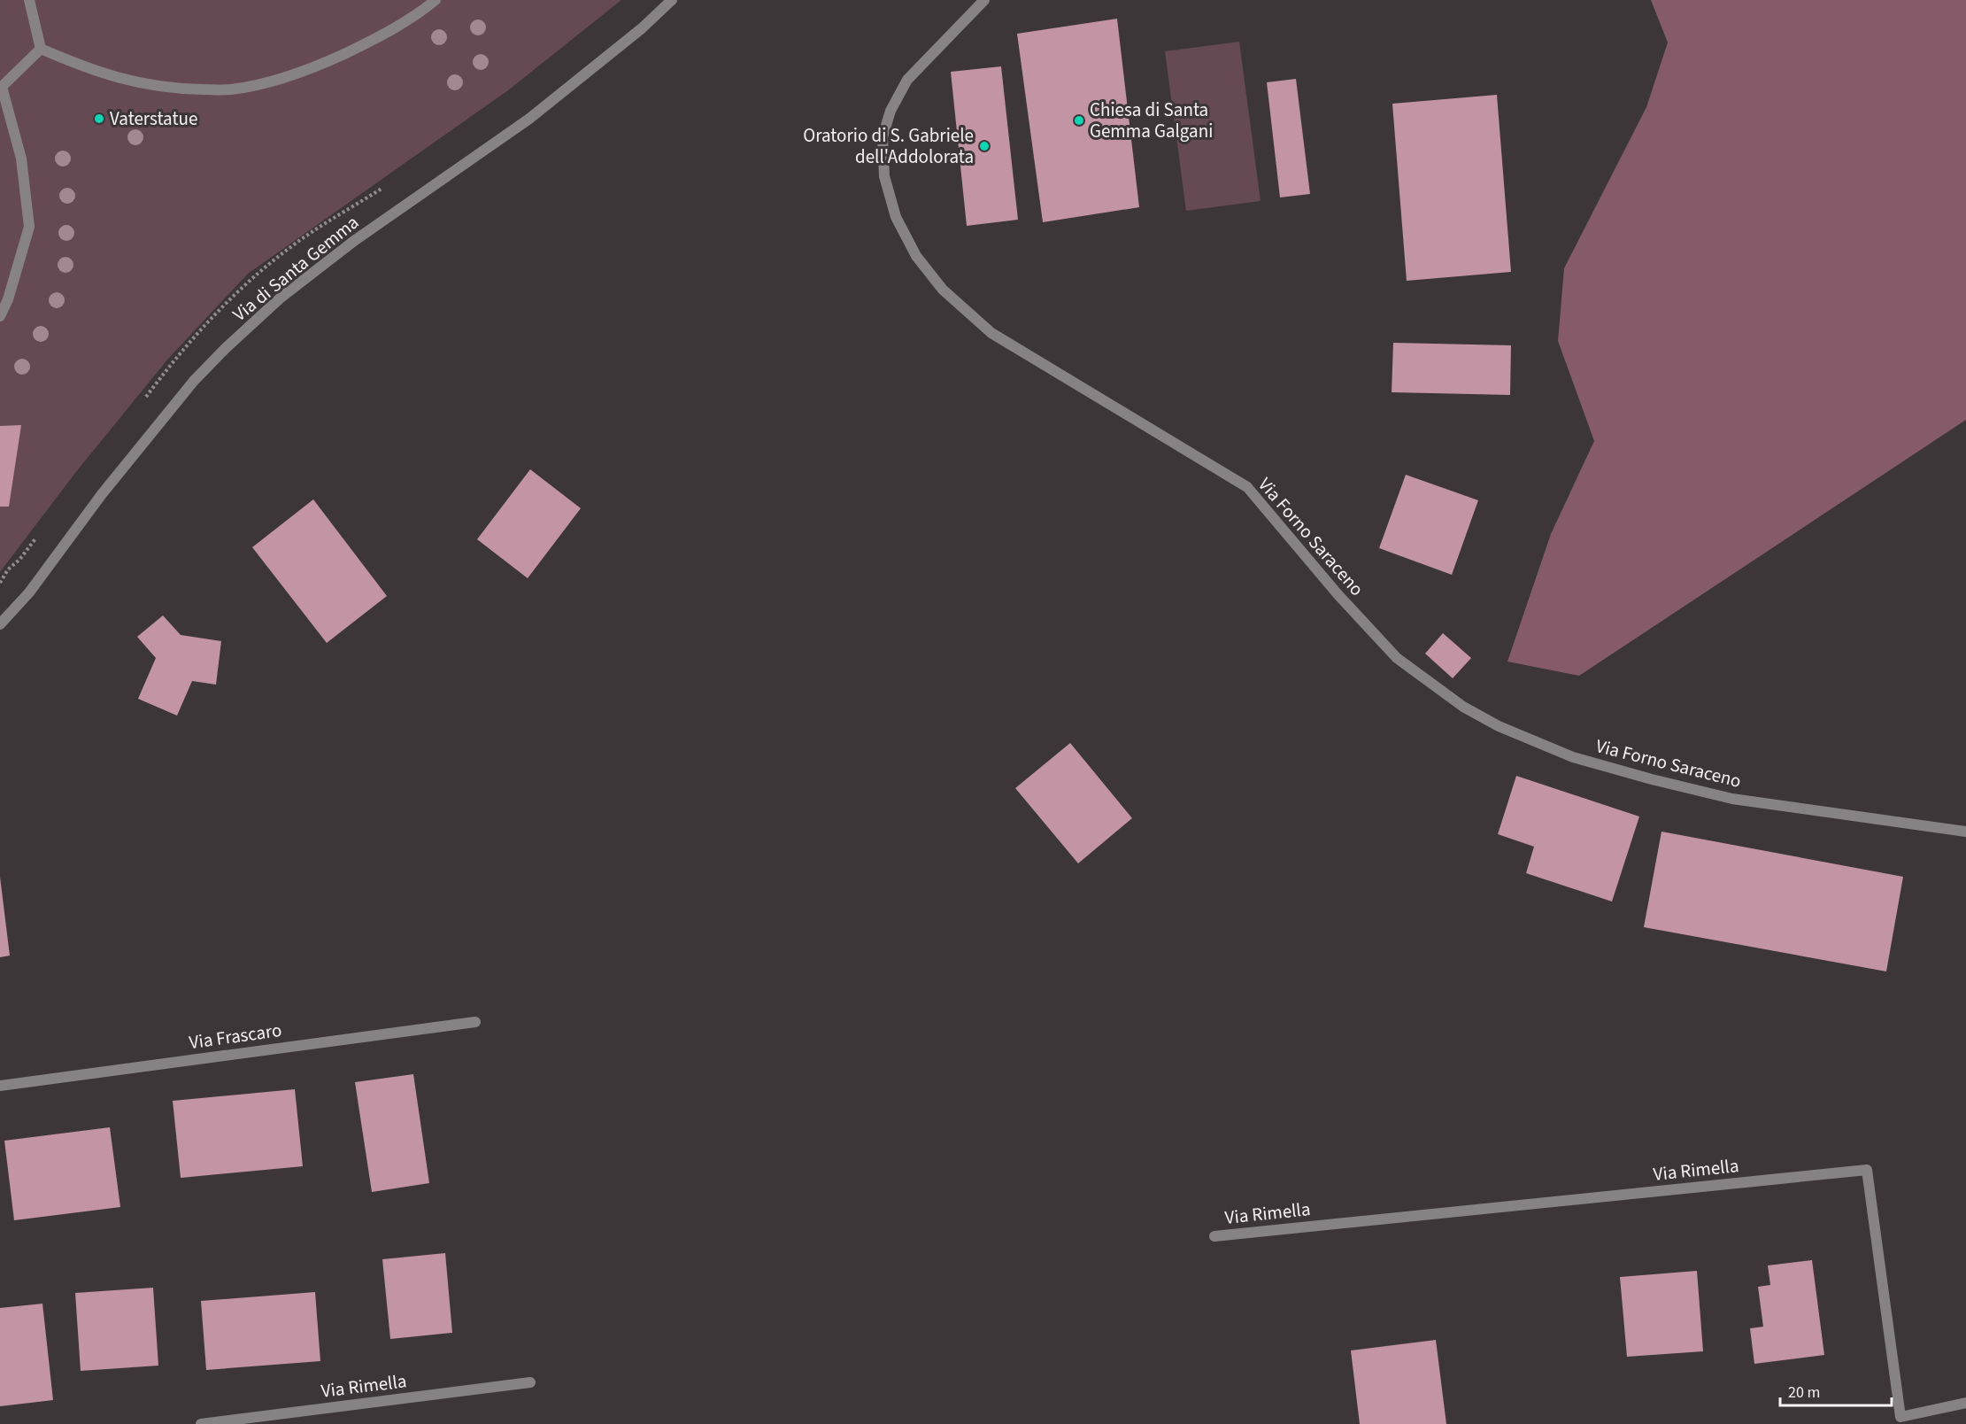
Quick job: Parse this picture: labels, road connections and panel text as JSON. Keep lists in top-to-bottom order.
{
  "streets": {
    "street": [
      "Via di Santa Gemma",
      "Via Forno Saraceno",
      "Via Frascaro",
      "Via Rimella"
    ]
  },
  "places": ["Vaterstatue", "Chiesa di Santa Gemma Galgani", "Oratorio di S. Gabriele dell'Addolorata"],
  "scale_bar": "20 m"
}
